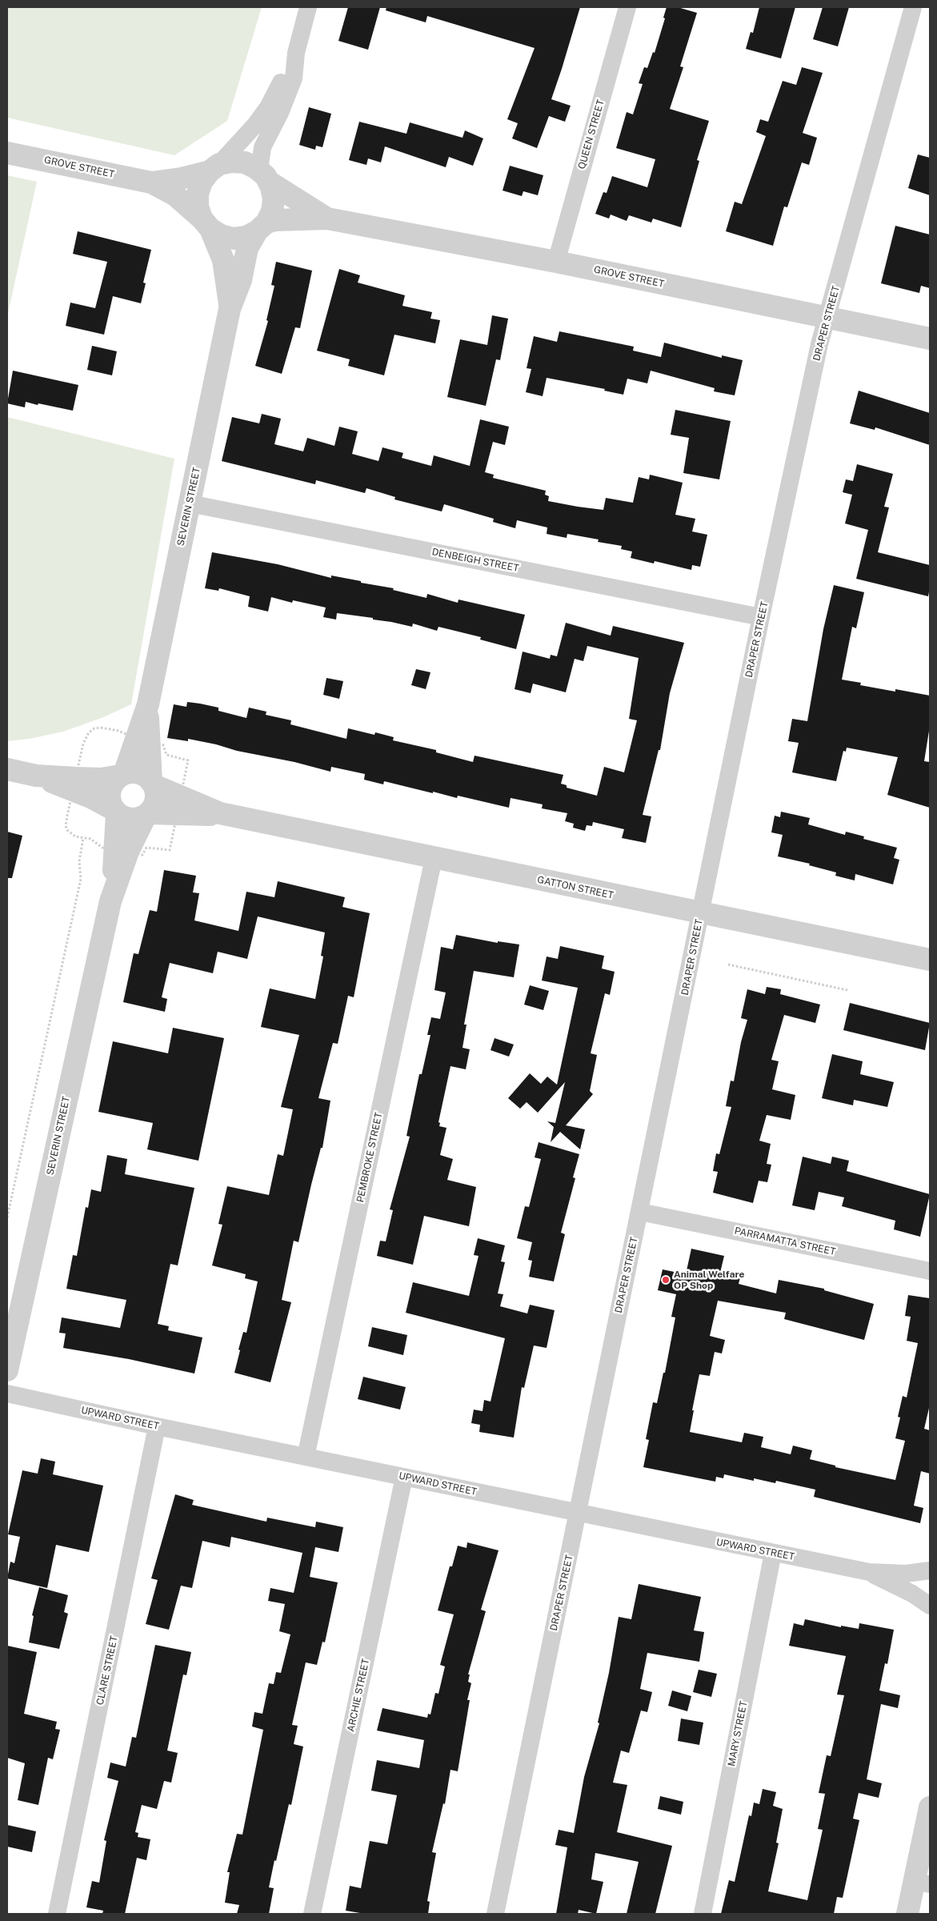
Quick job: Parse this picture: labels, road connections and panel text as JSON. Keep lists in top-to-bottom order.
{
  "streets": {
    "street": [
      "QUEEN STREET",
      "GROVE STREET",
      "DRAPER STREET",
      "SEVERIN STREET",
      "DENBEIGH STREET",
      "GATTON STREET",
      "PEMBROKE STREET",
      "PARRAMATTA STREET",
      "UPWARD STREET",
      "CLARE STREET",
      "ARCHIE STREET",
      "MARY STREET"
    ]
  },
  "crossings": [
    ["QUEEN STREET", "GROVE STREET"],
    ["GROVE STREET", "DRAPER STREET"],
    ["GROVE STREET", "SEVERIN STREET"],
    ["DRAPER STREET", "DENBEIGH STREET"],
    ["DRAPER STREET", "GATTON STREET"],
    ["DRAPER STREET", "PARRAMATTA STREET"],
    ["DRAPER STREET", "UPWARD STREET"],
    ["SEVERIN STREET", "DENBEIGH STREET"],
    ["SEVERIN STREET", "GATTON STREET"],
    ["GATTON STREET", "PEMBROKE STREET"],
    ["PEMBROKE STREET", "UPWARD STREET"],
    ["UPWARD STREET", "CLARE STREET"],
    ["UPWARD STREET", "ARCHIE STREET"],
    ["UPWARD STREET", "MARY STREET"]
  ],
  "places": ["Animal Welfare OP Shop"]
}
